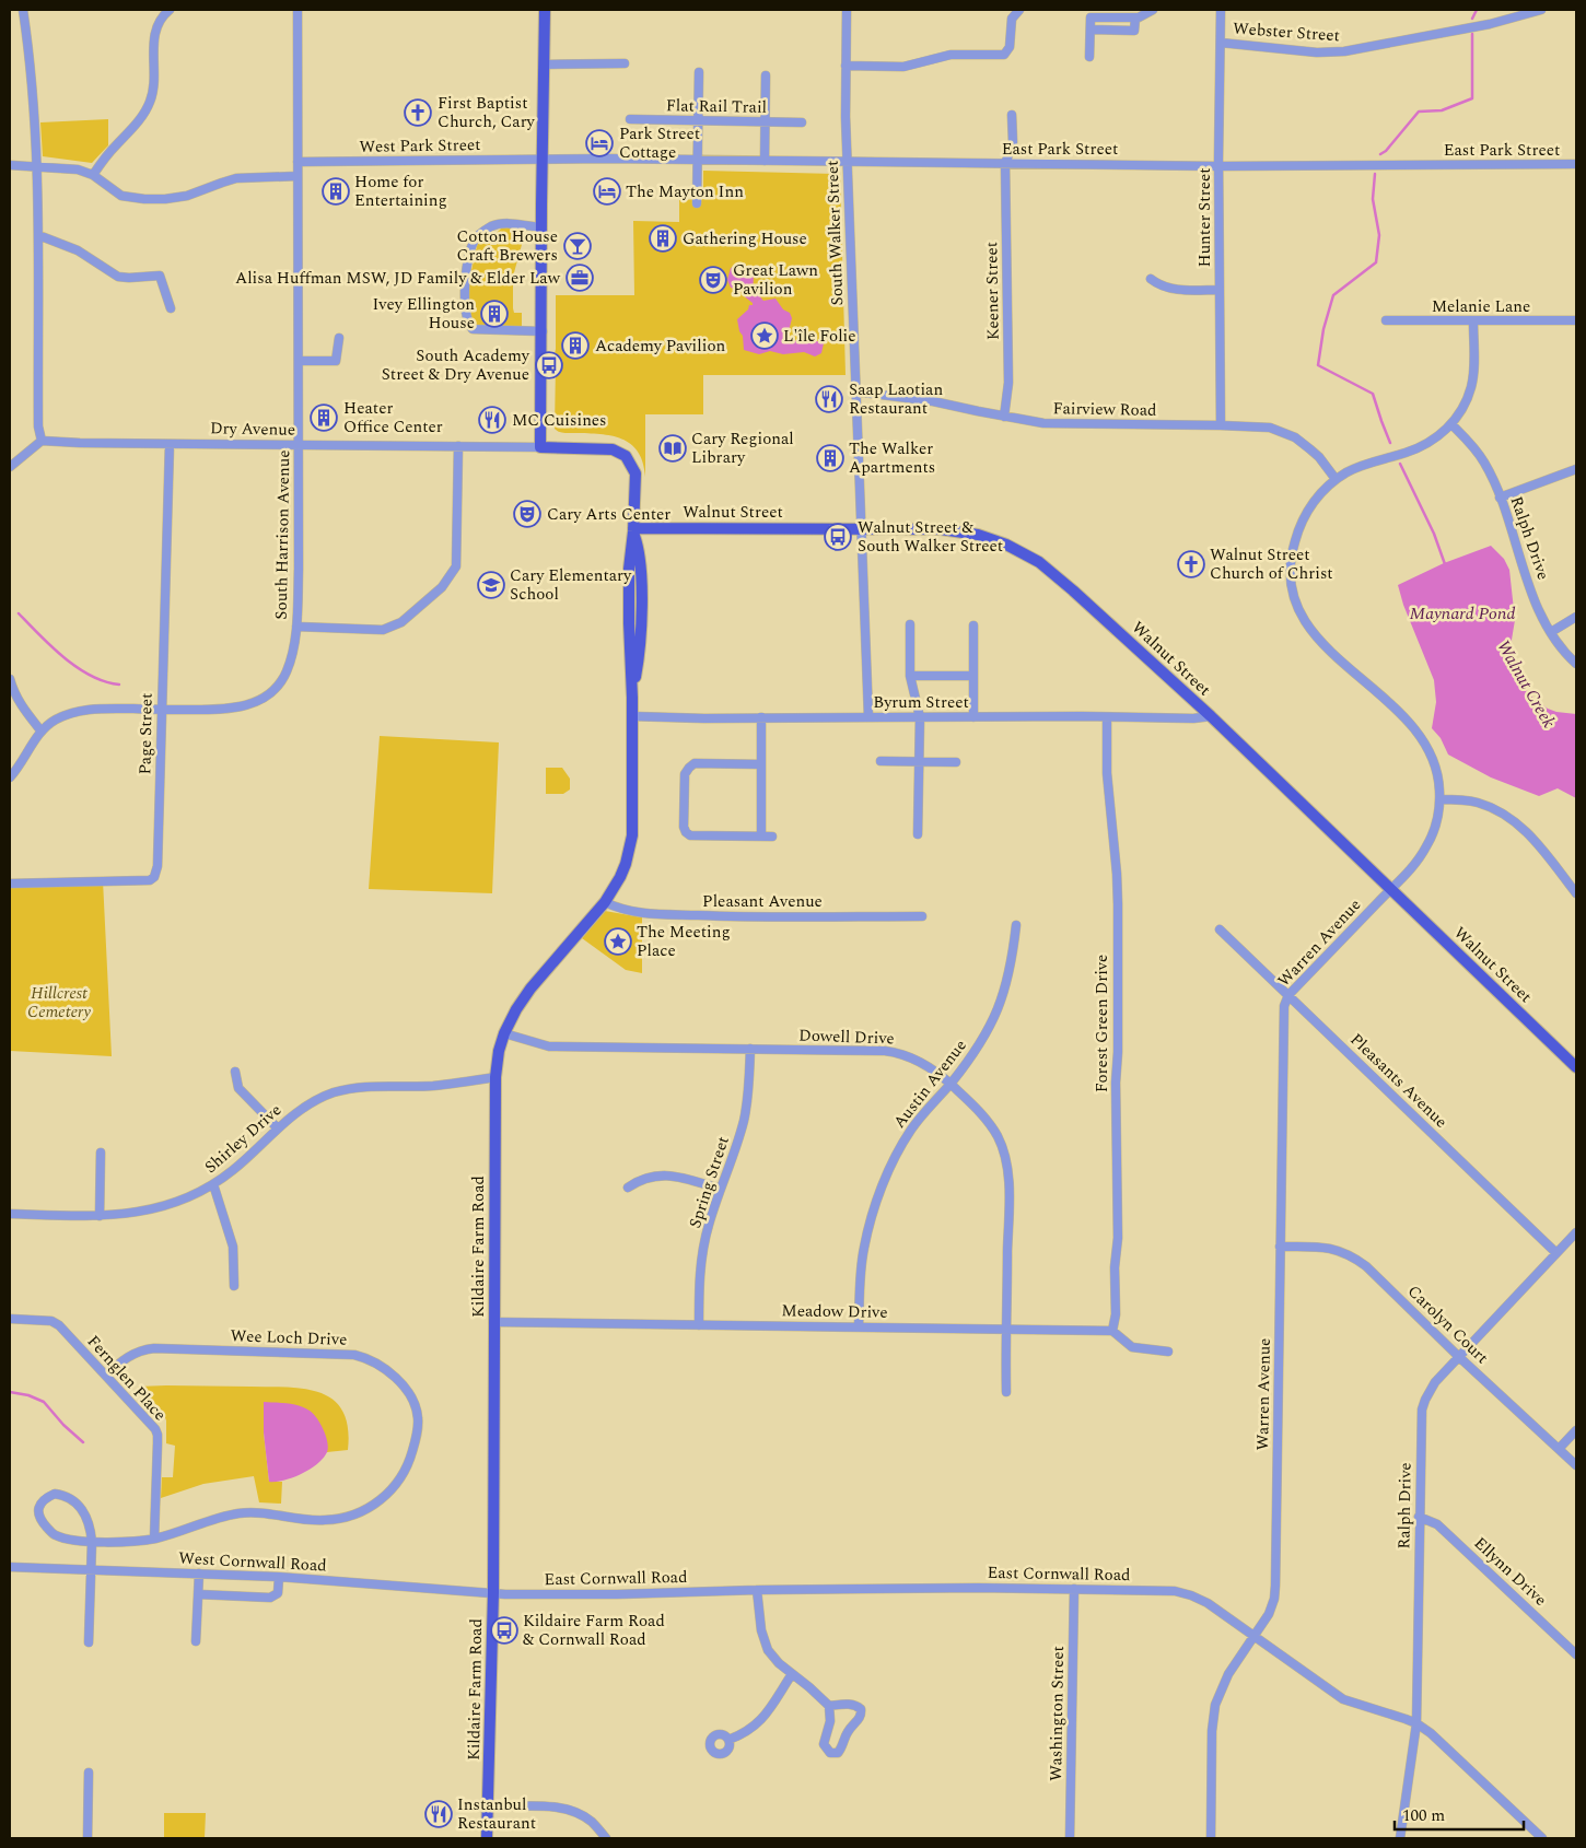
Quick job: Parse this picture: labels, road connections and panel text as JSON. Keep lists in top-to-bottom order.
{
  "streets": {
    "main road": ["Dry Avenue", "Walnut Street", "Kildaire Farm Road"],
    "street": [
      "Webster Street",
      "Flat Rail Trail",
      "West Park Street",
      "East Park Street",
      "Hunter Street",
      "South Walker Street",
      "Keener Street",
      "Melanie Lane",
      "Fairview Road",
      "South Harrison Avenue",
      "Ralph Drive",
      "Byrum Street",
      "Page Street",
      "Pleasant Avenue",
      "Warren Avenue",
      "Forest Green Drive",
      "Dowell Drive",
      "Pleasants Avenue",
      "Austin Avenue",
      "Shirley Drive",
      "Spring Street",
      "Meadow Drive",
      "Carolyn Court",
      "Wee Loch Drive",
      "Fernglen Place",
      "West Cornwall Road",
      "Ellynn Drive",
      "East Cornwall Road",
      "Washington Street"
    ]
  },
  "crossings": [
    ["Webster Street", "Hunter Street"],
    ["West Park Street", "East Park Street"],
    ["West Park Street", "South Harrison Avenue"],
    ["East Park Street", "Hunter Street"],
    ["East Park Street", "South Walker Street"],
    ["East Park Street", "Keener Street"],
    ["Hunter Street", "Fairview Road"],
    ["South Walker Street", "Fairview Road"],
    ["South Walker Street", "Walnut Street"],
    ["South Walker Street", "Byrum Street"],
    ["Keener Street", "Fairview Road"],
    ["Melanie Lane", "Warren Avenue"],
    ["Fairview Road", "Warren Avenue"],
    ["Dry Avenue", "South Harrison Avenue"],
    ["Dry Avenue", "Page Street"],
    ["Dry Avenue", "Kildaire Farm Road"],
    ["Walnut Street", "Byrum Street"],
    ["Walnut Street", "Warren Avenue"],
    ["Walnut Street", "Kildaire Farm Road"],
    ["South Harrison Avenue", "Page Street"],
    ["Ralph Drive", "Warren Avenue"],
    ["Ralph Drive", "Pleasants Avenue"],
    ["Ralph Drive", "Carolyn Court"],
    ["Ralph Drive", "Ellynn Drive"],
    ["Ralph Drive", "East Cornwall Road"],
    ["Byrum Street", "Forest Green Drive"],
    ["Byrum Street", "Kildaire Farm Road"],
    ["Pleasant Avenue", "Kildaire Farm Road"],
    ["Warren Avenue", "Pleasants Avenue"],
    ["Warren Avenue", "Carolyn Court"],
    ["Warren Avenue", "East Cornwall Road"],
    ["Forest Green Drive", "Meadow Drive"],
    ["Dowell Drive", "Austin Avenue"],
    ["Dowell Drive", "Spring Street"],
    ["Dowell Drive", "Kildaire Farm Road"],
    ["Dowell Drive", "Meadow Drive"],
    ["Austin Avenue", "Meadow Drive"],
    ["Shirley Drive", "Kildaire Farm Road"],
    ["Spring Street", "Meadow Drive"],
    ["Kildaire Farm Road", "Meadow Drive"],
    ["Kildaire Farm Road", "West Cornwall Road"],
    ["Kildaire Farm Road", "East Cornwall Road"],
    ["Wee Loch Drive", "Fernglen Place"],
    ["West Cornwall Road", "East Cornwall Road"],
    ["East Cornwall Road", "Washington Street"]
  ],
  "water": ["Maynard Pond", "Walnut Creek"],
  "parks": ["Hillcrest Cemetery"],
  "places": {
    "church": ["First Baptist Church, Cary", "Walnut Street Church of Christ"],
    "hotel": ["Park Street Cottage", "The Mayton Inn"],
    "building": [
      "Home for Entertaining",
      "Gathering House",
      "Ivey Ellington House",
      "Academy Pavilion",
      "Heater Office Center",
      "The Walker Apartments"
    ],
    "bar": ["Cotton House Craft Brewers"],
    "office": ["Alisa Huffman MSW, JD Family & Elder Law"],
    "theatre": ["Great Lawn Pavilion", "Cary Arts Center"],
    "place": ["L'île Folie", "The Meeting Place"],
    "bus stop": ["South Academy Street & Dry Avenue", "Walnut Street & South Walker Street", "Kildaire Farm Road & Cornwall Road"],
    "restaurant": ["Saap Laotian Restaurant", "MC Cuisines", "Instanbul Restaurant"],
    "library": ["Cary Regional Library"],
    "school or university": ["Cary Elementary School"]
  },
  "scale_bar": "100 m"
}
